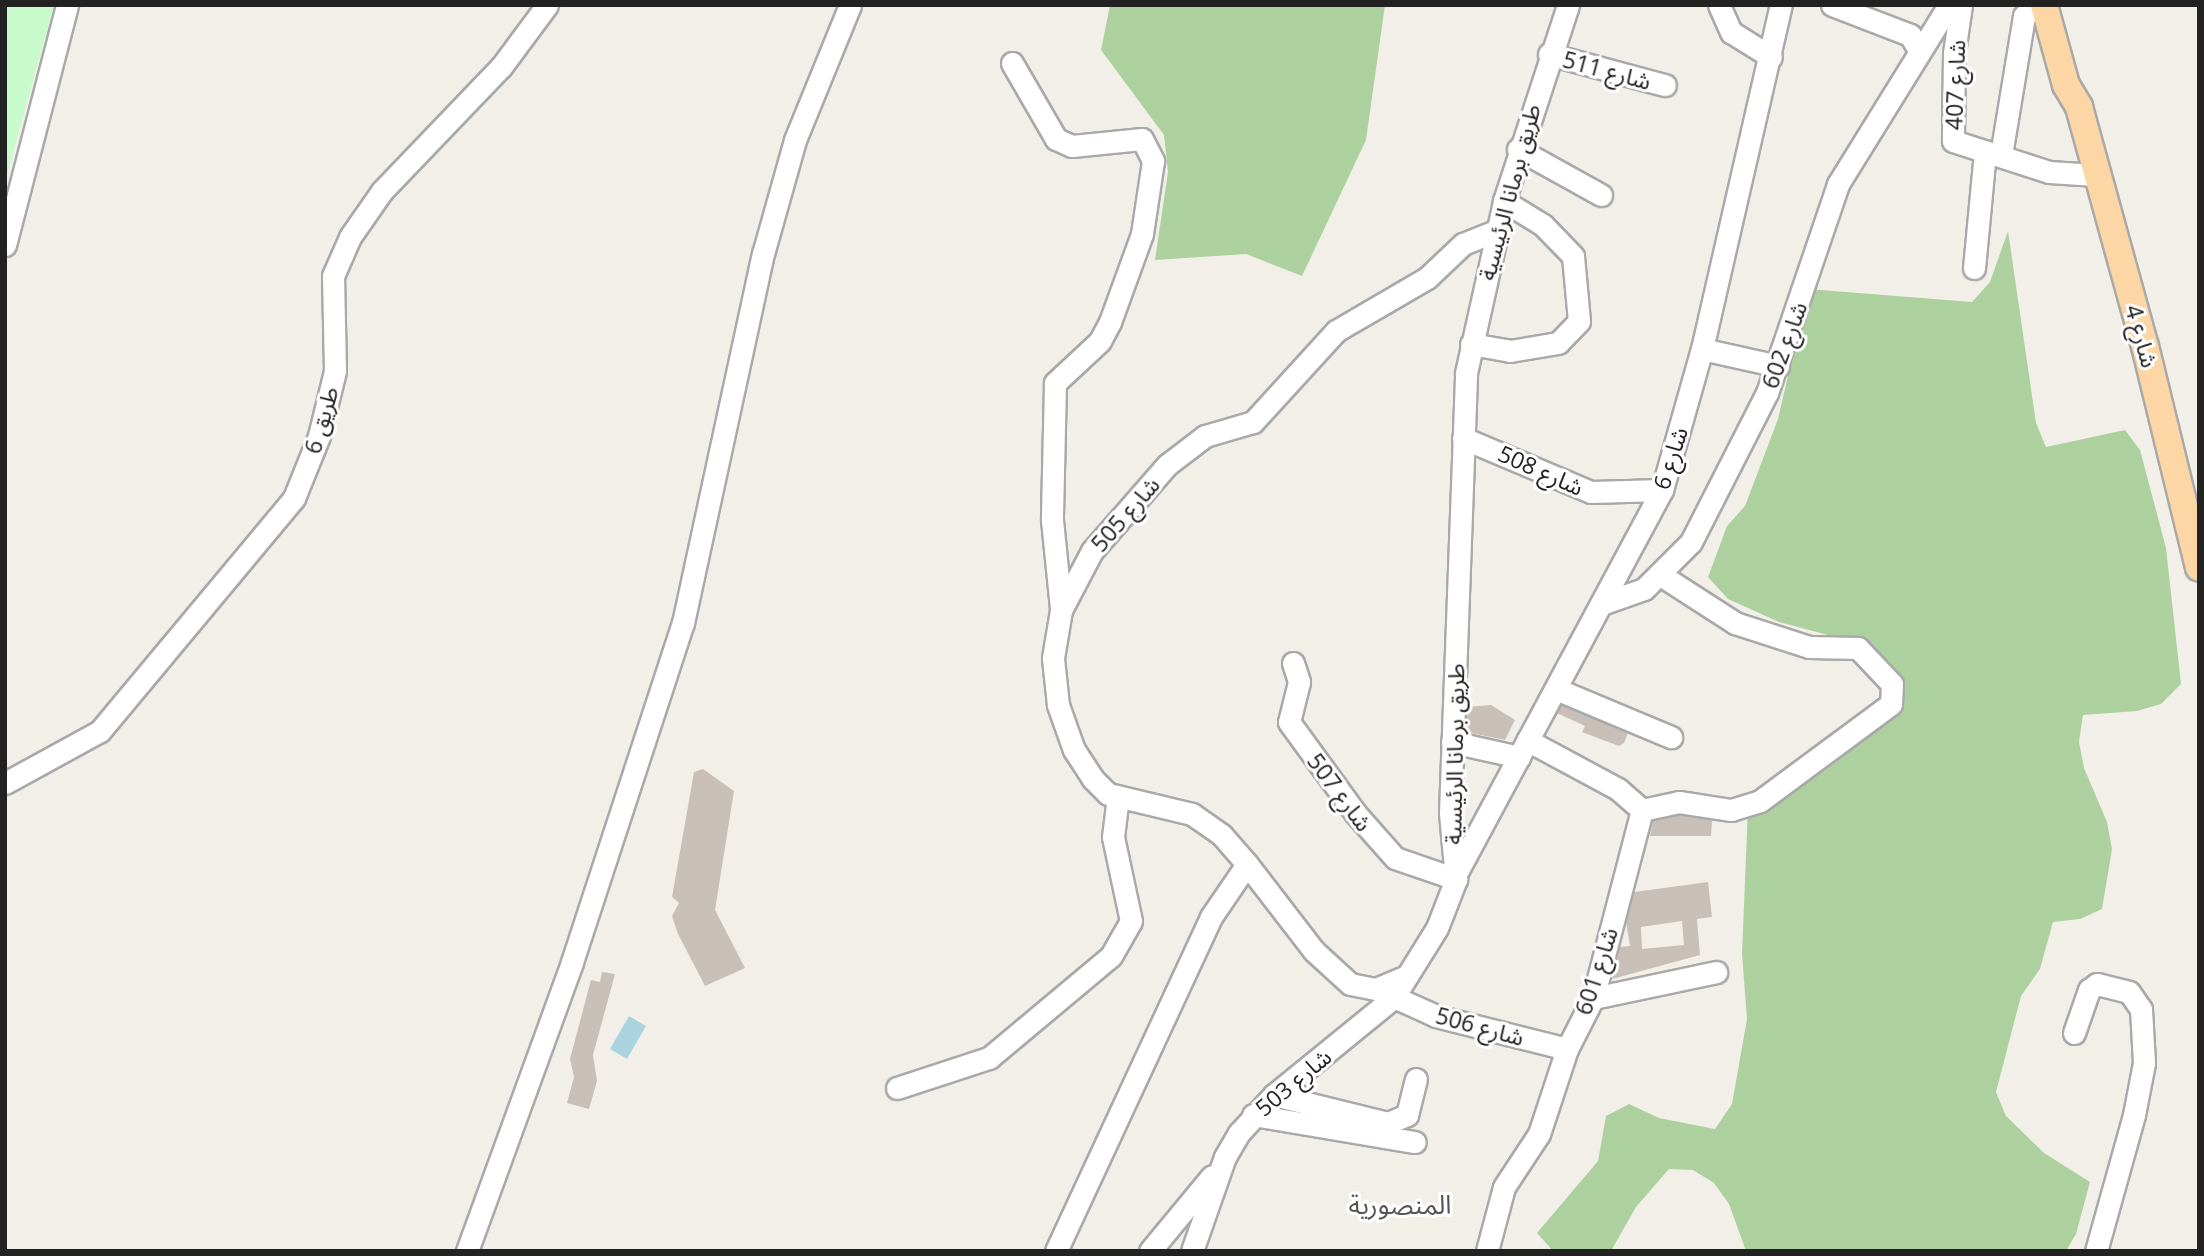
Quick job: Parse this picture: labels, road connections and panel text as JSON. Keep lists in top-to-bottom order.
{
  "streets": {
    "main road": ["شارع 4"],
    "street": [
      "شارع 511",
      "شارع 407",
      "طريق برمانا الرئيسية",
      "شارع 602",
      "طريق 6",
      "شارع 6",
      "شارع 508",
      "شارع 505",
      "شارع 507",
      "شارع 601",
      "شارع 506",
      "شارع 503"
    ]
  },
  "crossings": [
    ["شارع 511", "طريق برمانا الرئيسية"],
    ["شارع 407", "شارع 4"],
    ["طريق برمانا الرئيسية", "شارع 6"],
    ["طريق برمانا الرئيسية", "شارع 508"],
    ["طريق برمانا الرئيسية", "شارع 505"],
    ["طريق برمانا الرئيسية", "شارع 507"],
    ["طريق برمانا الرئيسية", "شارع 503"],
    ["شارع 602", "شارع 6"],
    ["شارع 6", "شارع 508"],
    ["شارع 6", "شارع 507"],
    ["شارع 601", "شارع 506"],
    ["شارع 506", "شارع 503"]
  ],
  "districts": ["المنصورية"]
}
